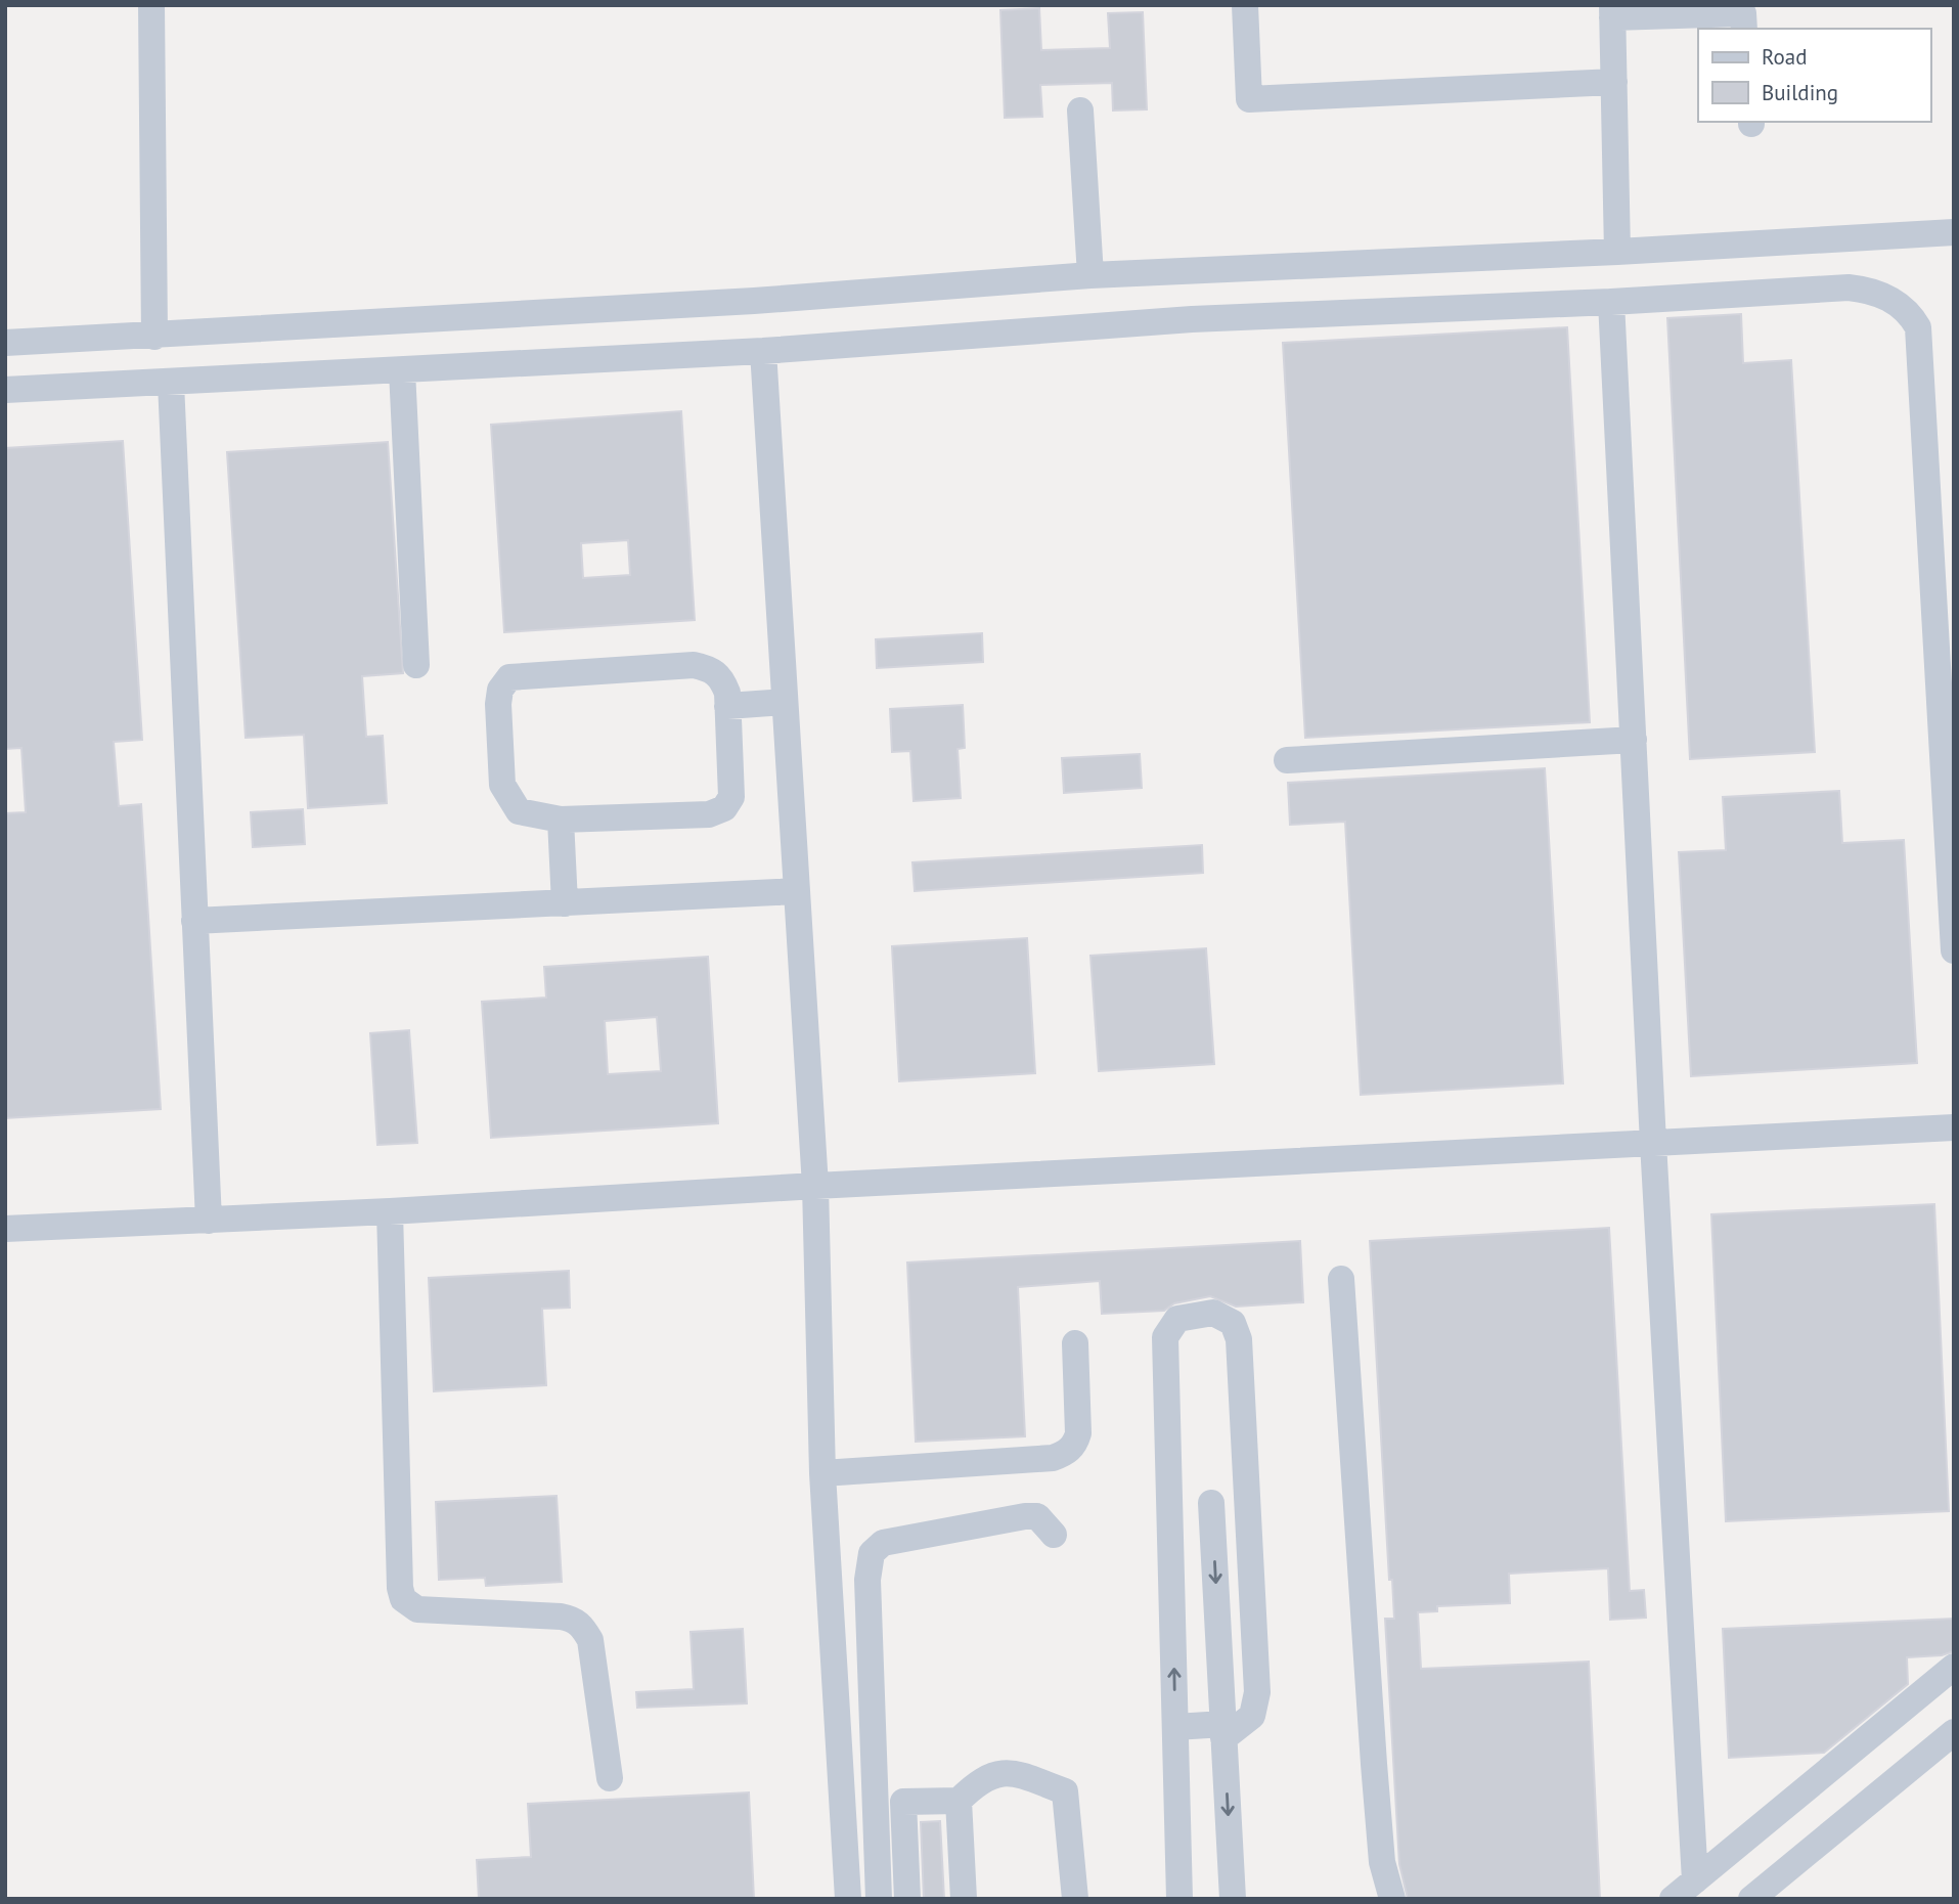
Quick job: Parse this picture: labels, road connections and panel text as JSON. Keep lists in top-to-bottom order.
{
  "legend": ["Road", "Building"]
}
